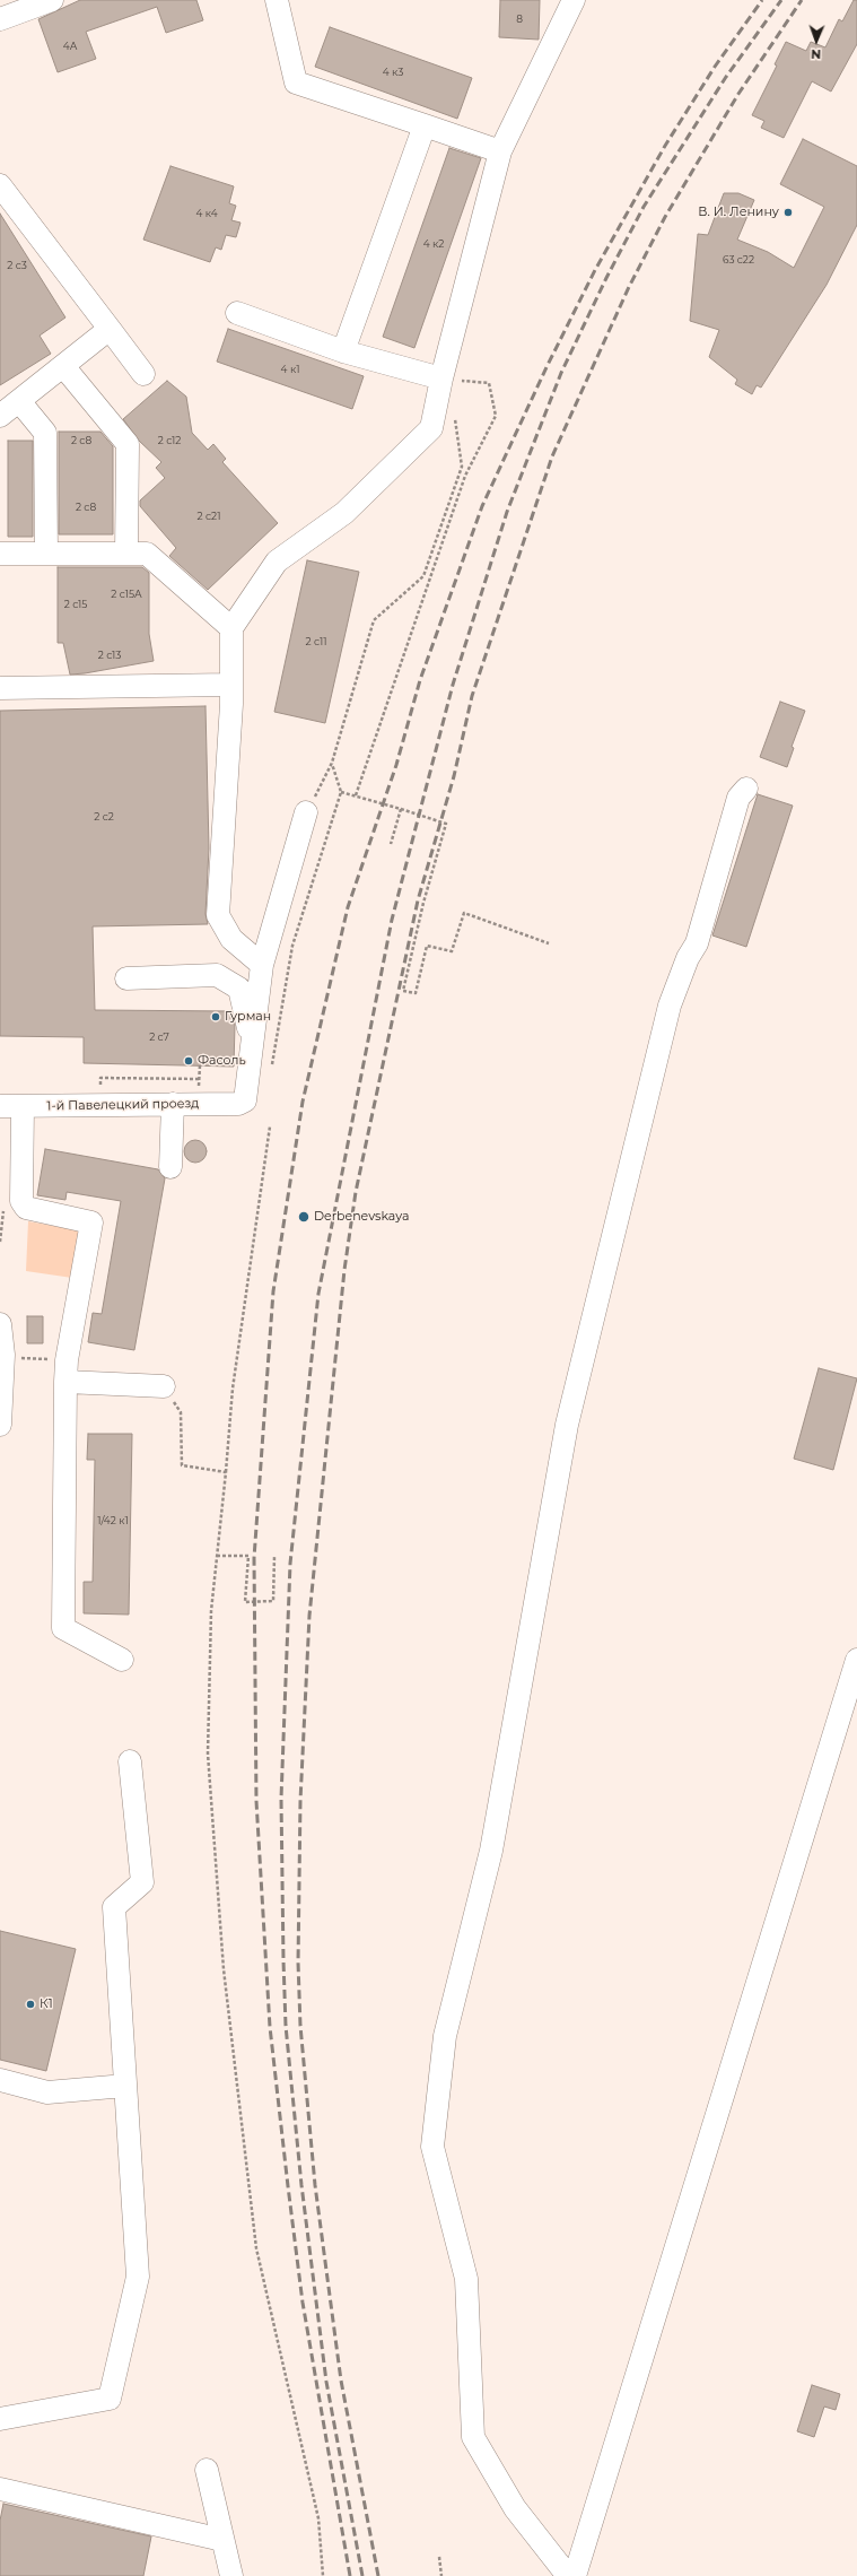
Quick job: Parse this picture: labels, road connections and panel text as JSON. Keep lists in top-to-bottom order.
{
  "streets": {
    "street": ["1-й Павелецкий проезд"]
  },
  "places": [
    "В. И. Ленину",
    "Гурман",
    "Фасоль",
    "Derbenevskaya",
    "К1"
  ],
  "house_numbers": [
    "8",
    "4А",
    "4 к3",
    "4 к4",
    "4 к2",
    "63 с22",
    "2 с3",
    "4 к1",
    "2 с8",
    "2 с12",
    "2 с8",
    "2 с21",
    "2 с15А",
    "2 с15",
    "2 с11",
    "2 с13",
    "2 с2",
    "2 с7",
    "1/42 к1"
  ],
  "north": "bottom"
}
